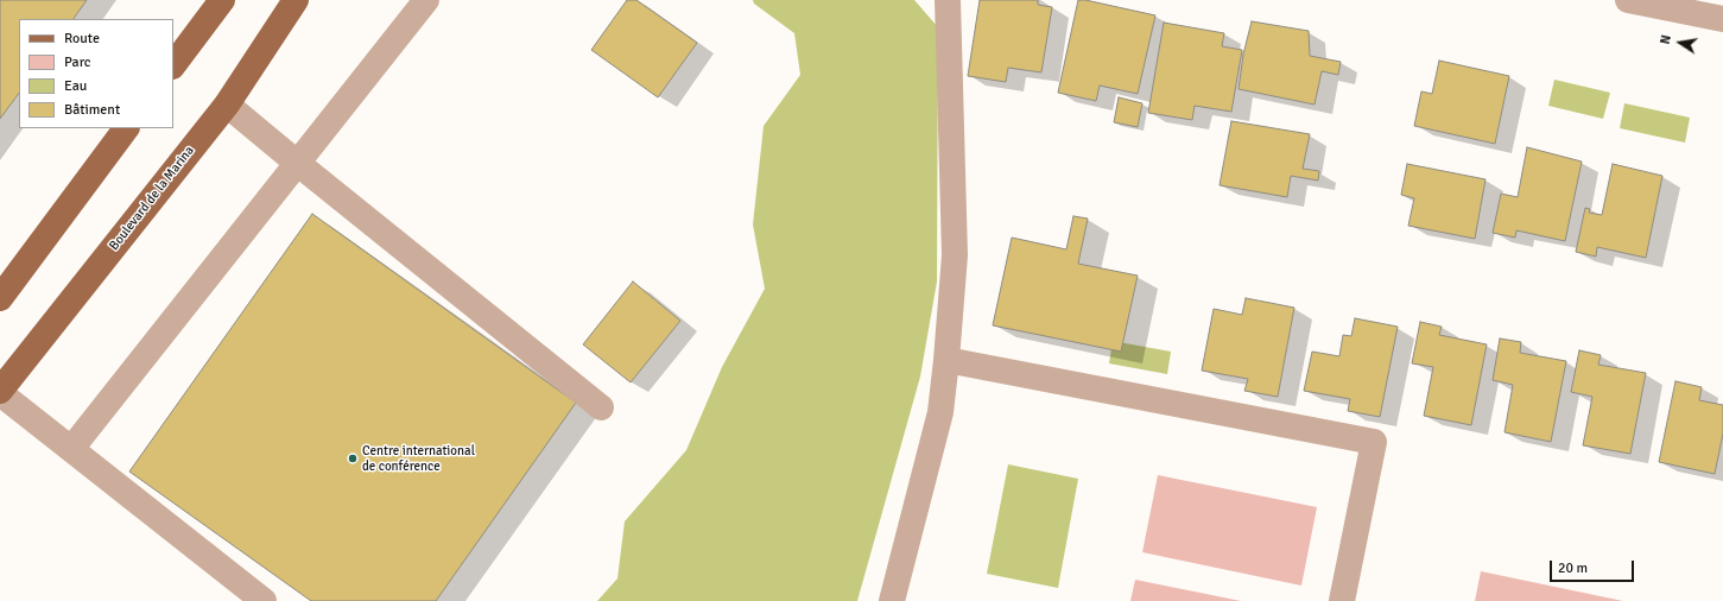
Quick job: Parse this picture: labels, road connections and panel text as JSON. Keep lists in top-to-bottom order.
{
  "streets": {
    "main road": ["Boulevard de la Marina"]
  },
  "places": ["Centre international de conférence"],
  "legend": [
    "Route",
    "Parc",
    "Eau",
    "Bâtiment"
  ],
  "scale_bar": "20 m",
  "north": "left"
}
